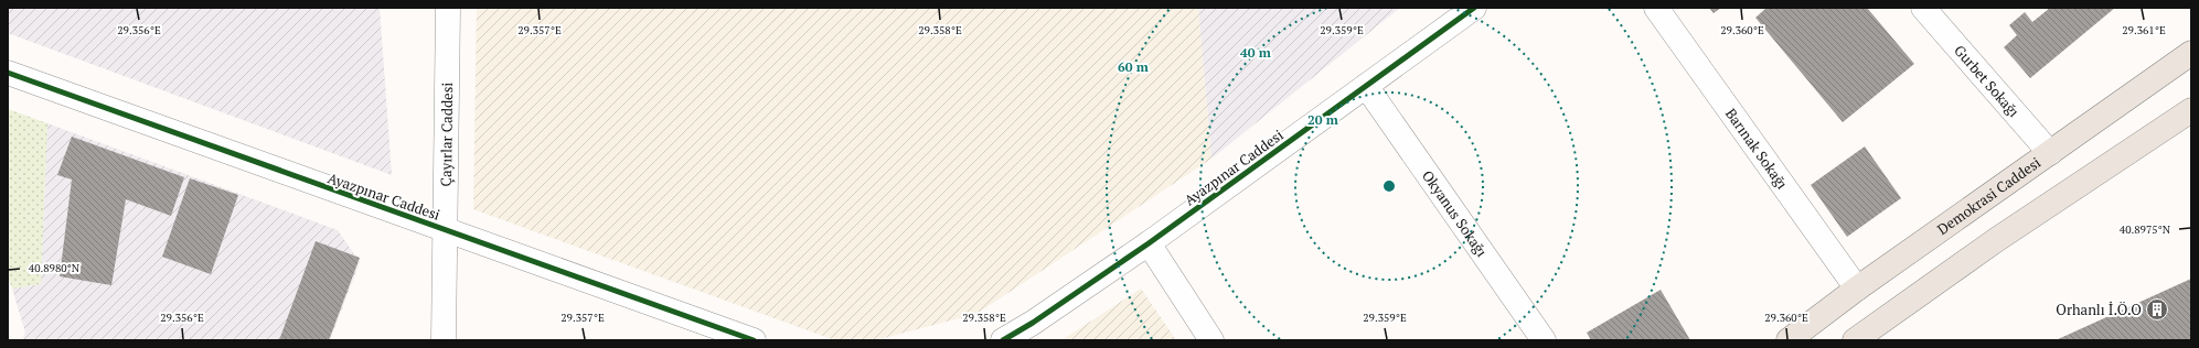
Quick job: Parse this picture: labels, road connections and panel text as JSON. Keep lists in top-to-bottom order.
{
  "streets": {
    "main road": ["Demokrasi Caddesi"],
    "street": [
      "Gurbet Sokağı",
      "Çayırlar Caddesi",
      "Barınak Sokağı",
      "Ayazpınar Caddesi",
      "Okyanus Sokağı"
    ]
  },
  "crossings": [
    ["Gurbet Sokağı", "Demokrasi Caddesi"],
    ["Çayırlar Caddesi", "Ayazpınar Caddesi"],
    ["Barınak Sokağı", "Demokrasi Caddesi"],
    ["Ayazpınar Caddesi", "Okyanus Sokağı"]
  ],
  "places": {
    "building": ["Orhanlı İ.Ö.O"]
  },
  "coordinates": [
    "29.356°E",
    "29.357°E",
    "29.358°E",
    "29.359°E",
    "29.360°E",
    "29.361°E",
    "40.8975°N",
    "40.8980°N"
  ],
  "rings": ["40 m", "60 m", "20 m"]
}
